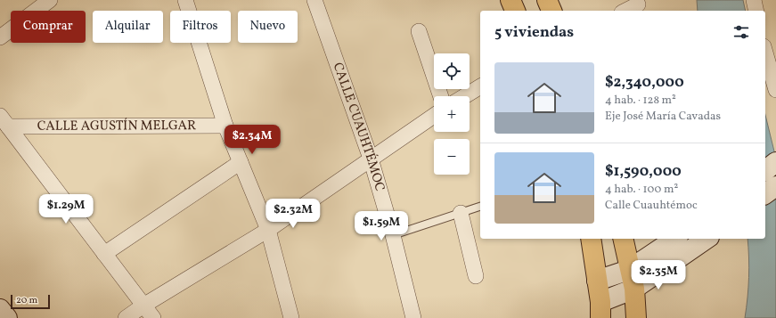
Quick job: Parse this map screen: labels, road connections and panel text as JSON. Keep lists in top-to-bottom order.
{
  "streets": {
    "street": ["CALLE AGUSTÍN MELGAR", "CALLE CUAUHTÉMOC"]
  },
  "scale_bar": "20 m",
  "page": {
    "chip": [
      "Comprar",
      "Alquilar",
      "Filtros",
      "Nuevo"
    ],
    "heading": "5 viviendas",
    "map_buttons": ["+", "−"],
    "list": [
      {
        "name": "$2,340,000",
        "note": "4 hab. · 128 m² · Eje José María Cavadas"
      },
      {
        "name": "$1,590,000",
        "note": "4 hab. · 100 m² · Calle Cuauhtémoc"
      }
    ],
    "price": [
      "$2.34M",
      "$1.29M",
      "$2.32M",
      "$1.59M",
      "$2.35M"
    ],
    "scale": "20 m"
  }
}
